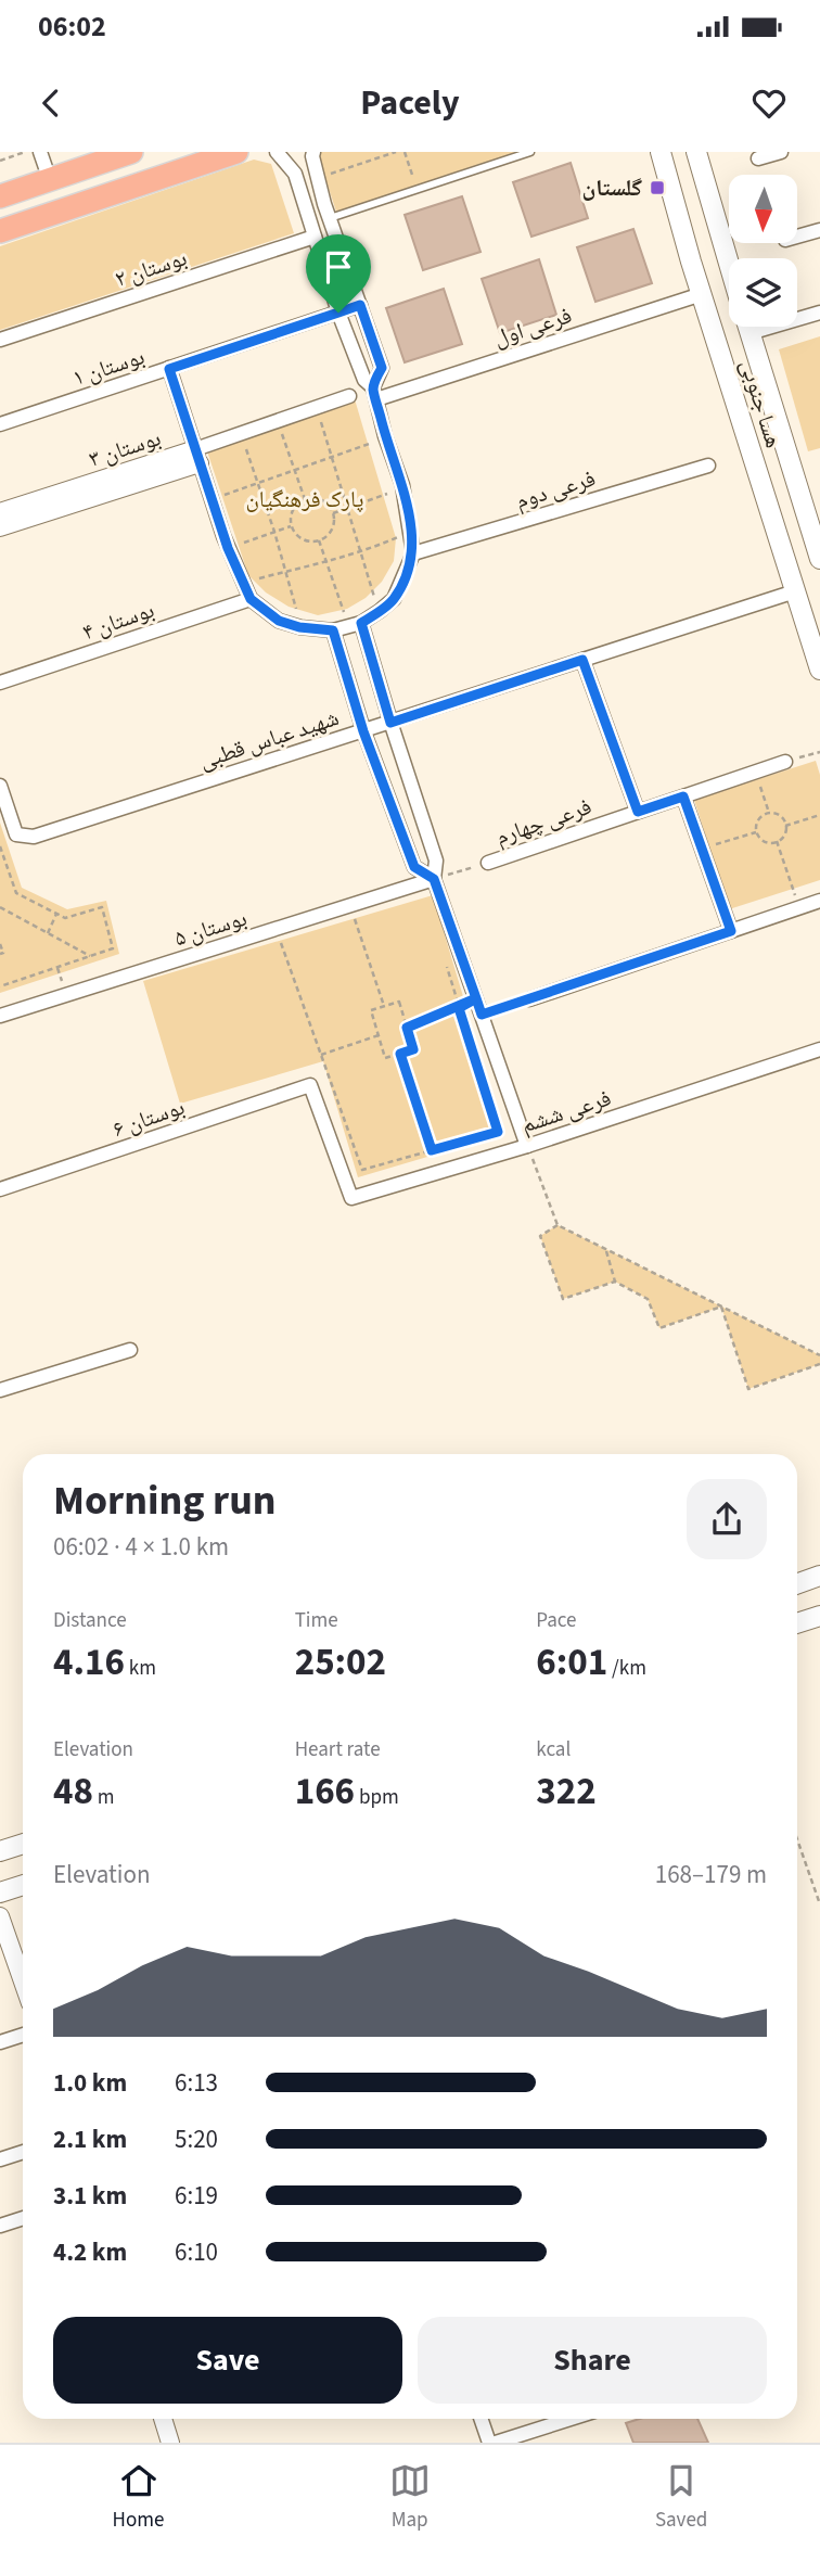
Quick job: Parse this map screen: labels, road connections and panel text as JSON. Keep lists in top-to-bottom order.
{
  "streets": {
    "main road": ["هسا جنوبی"],
    "street": [
      "بوستان ۲",
      "فرعی اول",
      "بوستان ۱",
      "بوستان ۳",
      "فرعی دوم",
      "بوستان ۴",
      "شهید عباس قطبی",
      "فرعی چهارم",
      "بوستان ۵",
      "فرعی ششم",
      "بوستان ۶"
    ]
  },
  "crossings": [
    ["فرعی اول", "هسا جنوبی"],
    ["هسا جنوبی", "شهید عباس قطبی"],
    ["فرعی ششم", "بوستان ۶"]
  ],
  "parks": ["پارک فرهنگیان"],
  "places": {
    "transit": ["گلستان"]
  },
  "north": "bottom",
  "page": {
    "status": "06:02",
    "header": "Pacely",
    "heading": ["Morning run", "06:02 · 4 × 1.0 km"],
    "stats": [
      ["Distance", "4.16 km"],
      ["Time", "25:02"],
      ["Pace", "6:01 /km"],
      ["Elevation", "48 m"],
      ["Heart rate", "166 bpm"],
      ["kcal", "322"]
    ],
    "chart": ["Elevation", "168–179 m"],
    "list": [
      {
        "name": "1.0 km",
        "note": "6:13"
      },
      {
        "name": "2.1 km",
        "note": "5:20"
      },
      {
        "name": "3.1 km",
        "note": "6:19"
      },
      {
        "name": "4.2 km",
        "note": "6:10"
      }
    ],
    "buttons": ["Save", "Share"],
    "tabs": ["Home", "Map", "Saved"]
  }
}
